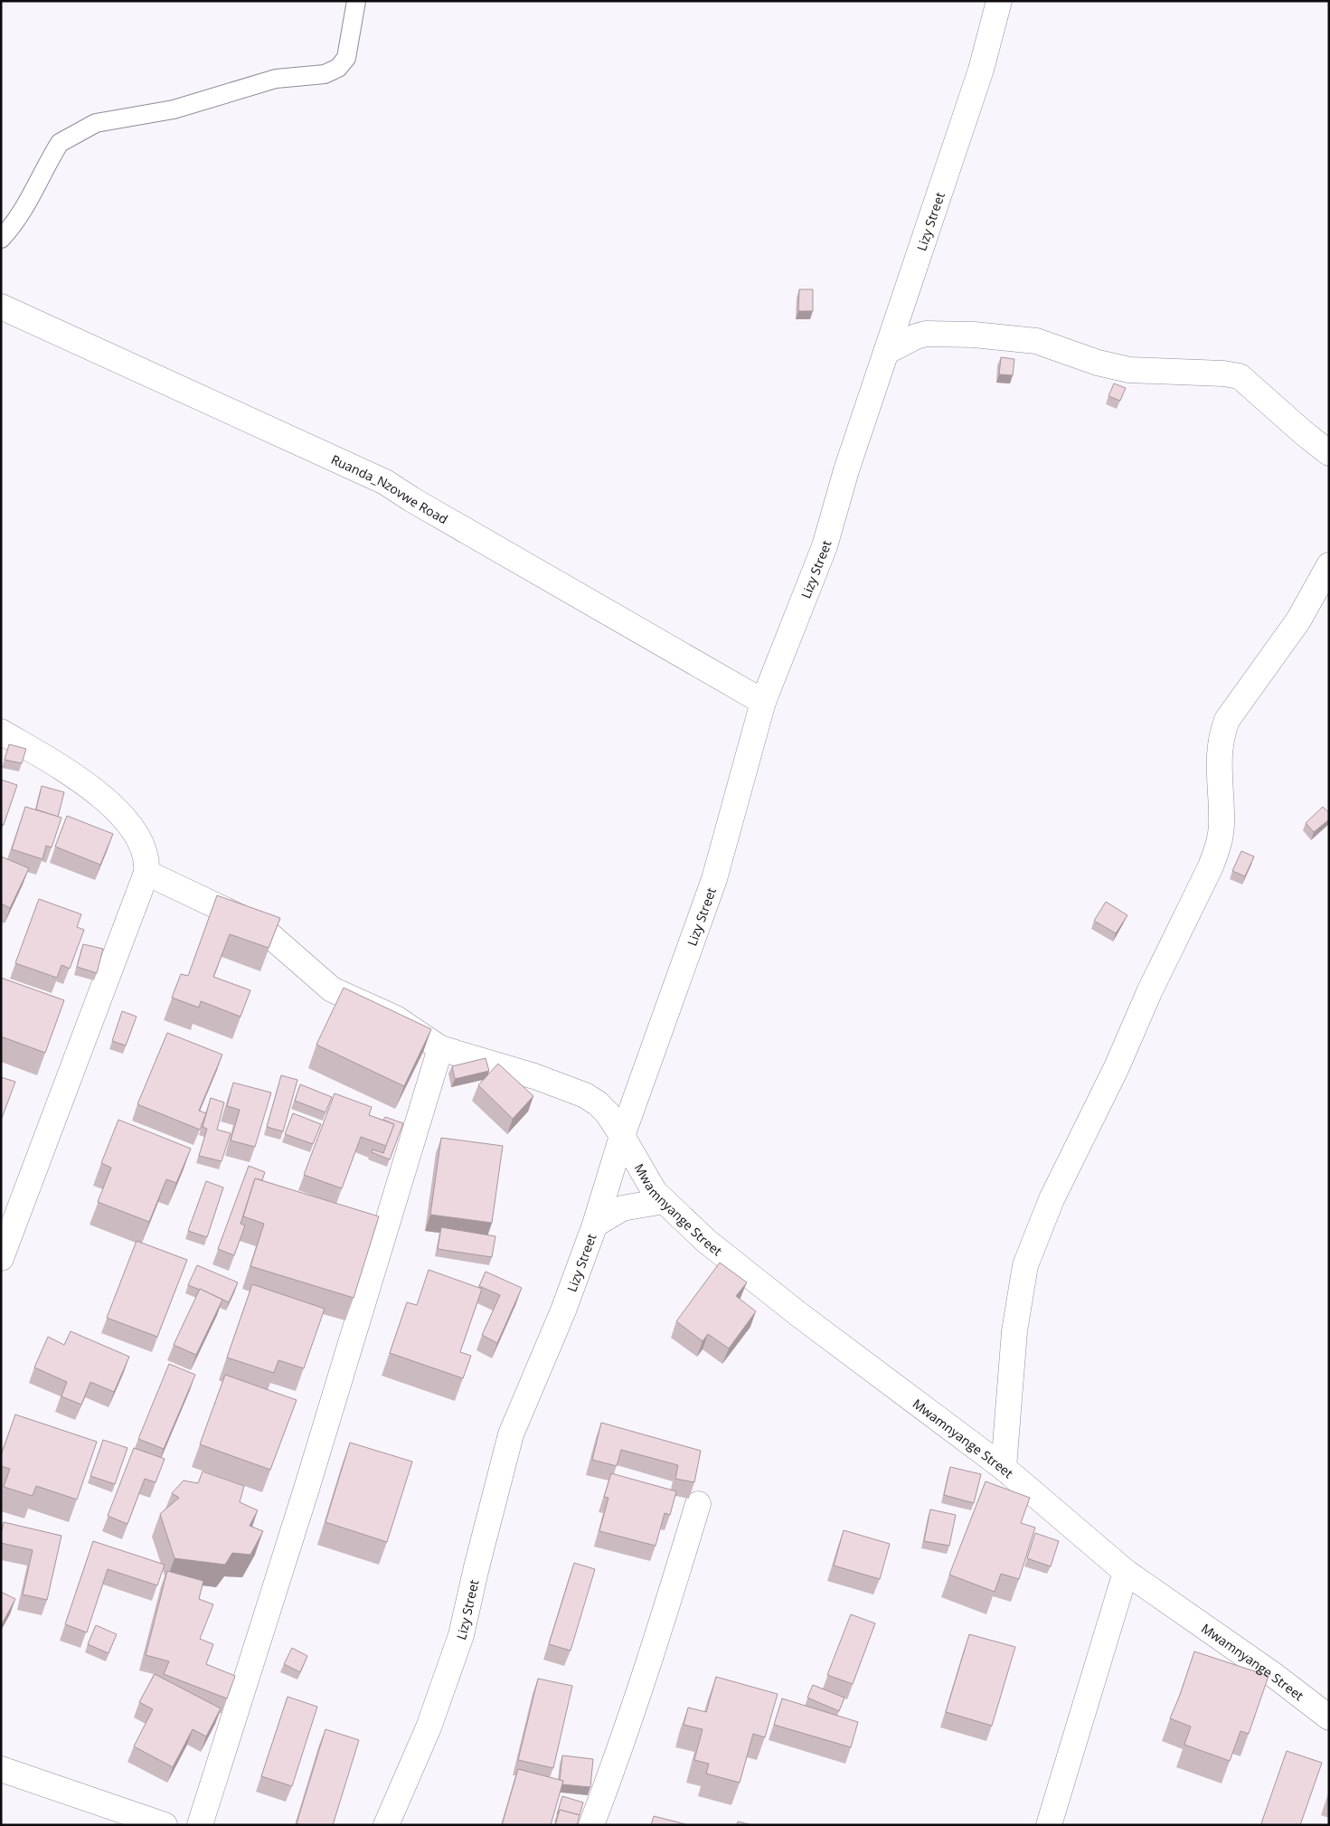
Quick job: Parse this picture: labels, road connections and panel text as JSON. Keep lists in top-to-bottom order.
{
  "streets": {
    "street": ["Lizy Street", "Ruanda_Nzovwe Road", "Mwamnyange Street"]
  },
  "crossings": [
    ["Lizy Street", "Ruanda_Nzovwe Road"],
    ["Lizy Street", "Mwamnyange Street"]
  ]
}
